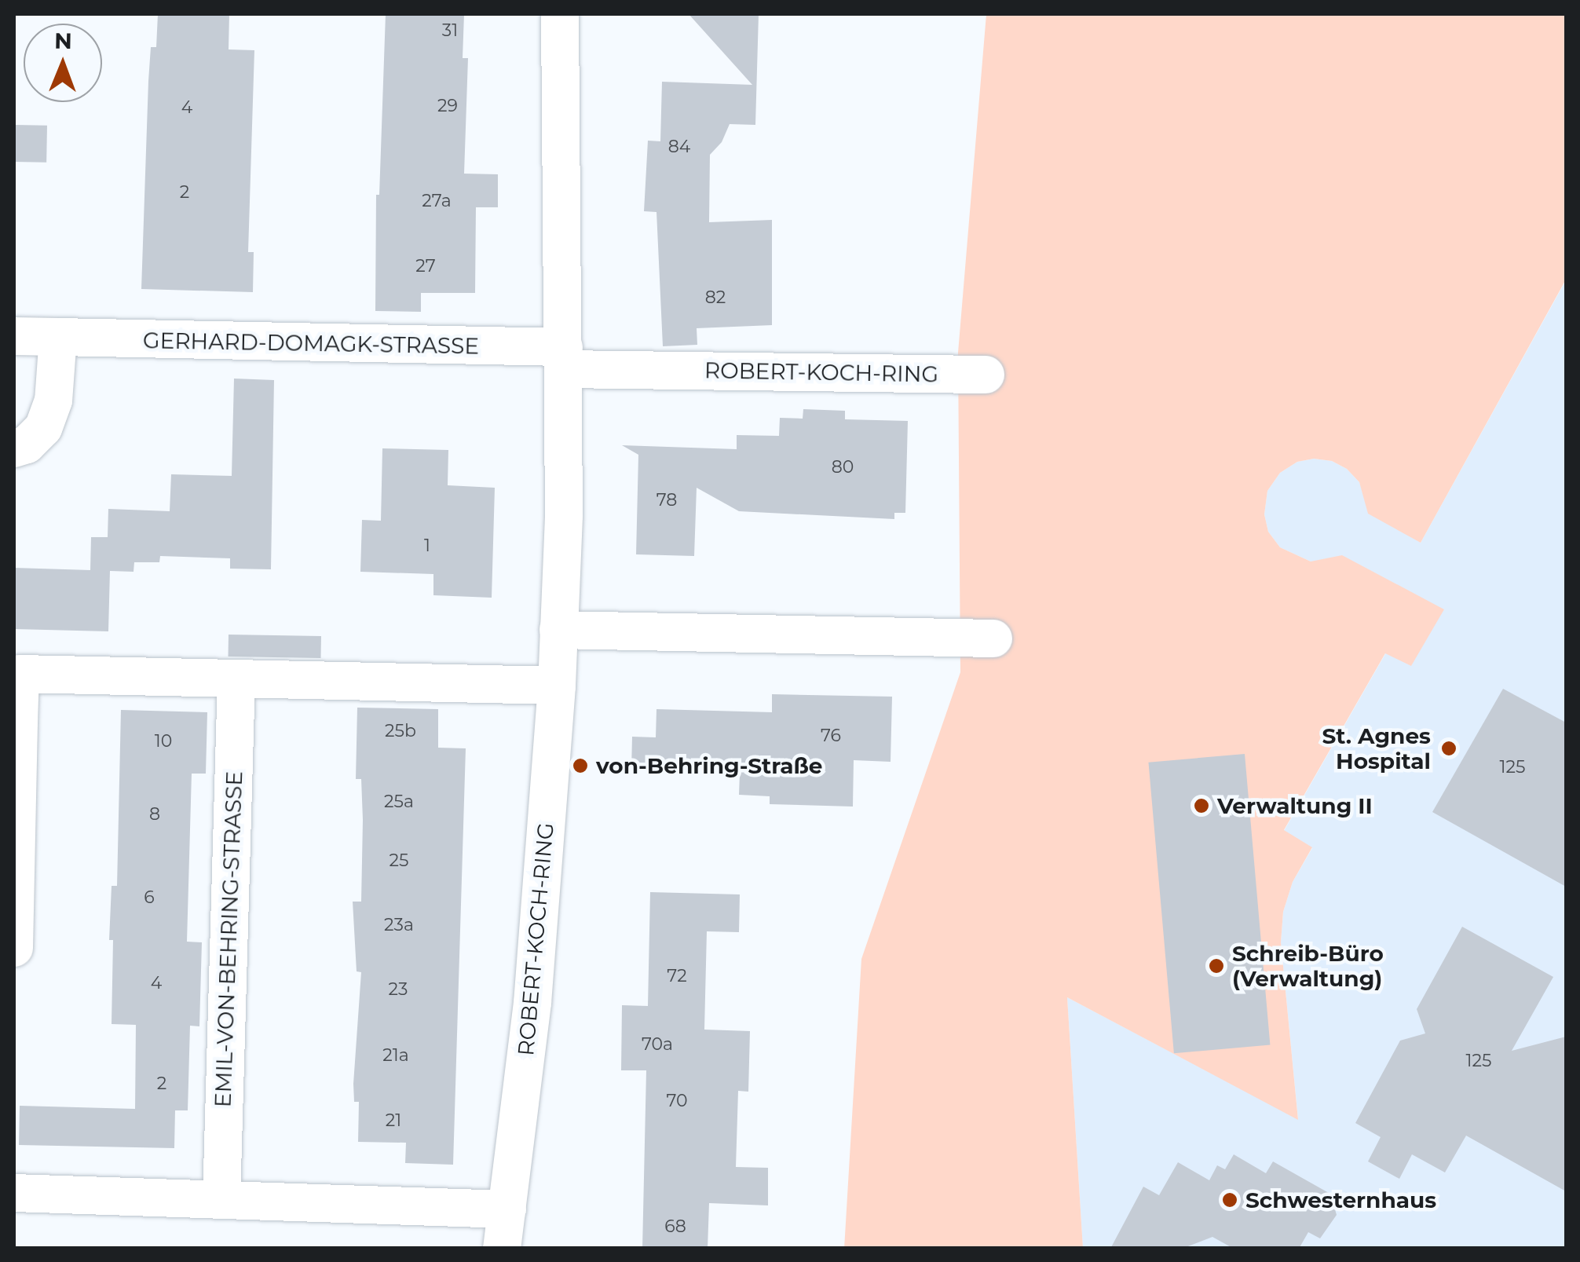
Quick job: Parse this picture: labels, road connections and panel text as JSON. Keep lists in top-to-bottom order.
{
  "streets": {
    "street": ["GERHARD-DOMAGK-STRASSE", "ROBERT-KOCH-RING", "EMIL-VON-BEHRING-STRASSE"]
  },
  "crossings": [
    ["GERHARD-DOMAGK-STRASSE", "ROBERT-KOCH-RING"]
  ],
  "places": [
    "St. Agnes Hospital",
    "von-Behring-Straße",
    "Verwaltung II",
    "Schreib-Büro (Verwaltung)",
    "Schwesternhaus"
  ],
  "house_numbers": [
    "31",
    "29",
    "4",
    "84",
    "2",
    "27a",
    "27",
    "82",
    "80",
    "78",
    "1",
    "25b",
    "76",
    "10",
    "125",
    "25a",
    "8",
    "25",
    "6",
    "23a",
    "72",
    "4",
    "23",
    "70a",
    "21a",
    "125",
    "2",
    "70",
    "21",
    "68"
  ],
  "north": "top"
}
